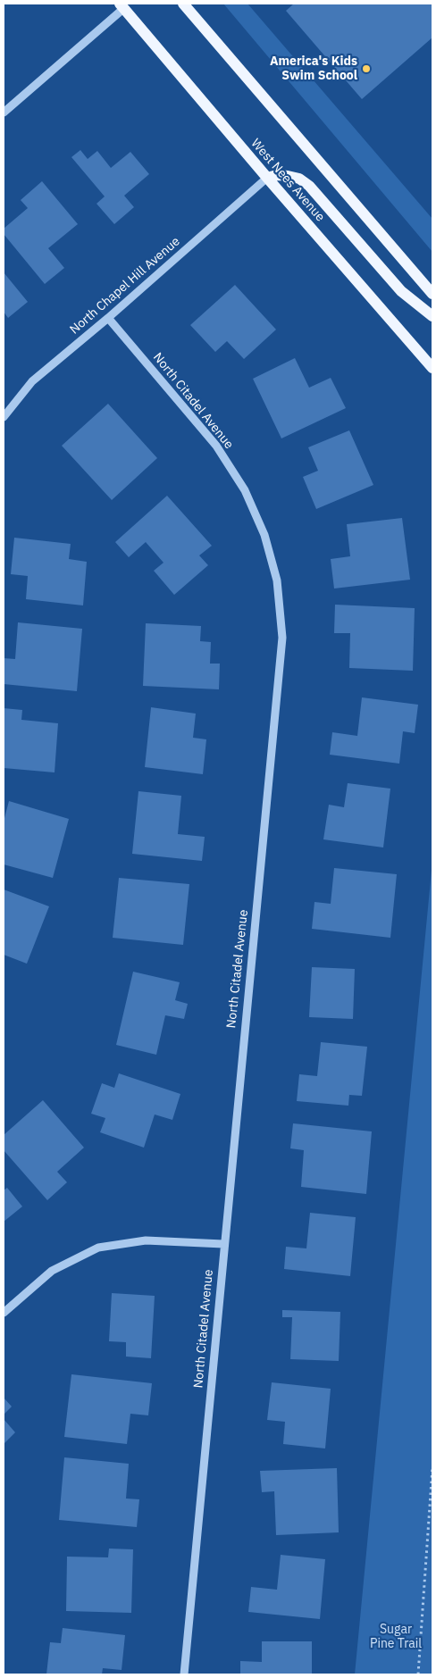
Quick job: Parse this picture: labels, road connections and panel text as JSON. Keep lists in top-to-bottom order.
{
  "streets": {
    "main road": ["West Nees Avenue"],
    "street": ["North Chapel Hill Avenue", "North Citadel Avenue"]
  },
  "crossings": [
    ["West Nees Avenue", "North Chapel Hill Avenue"],
    ["North Chapel Hill Avenue", "North Citadel Avenue"]
  ],
  "parks": ["Sugar Pine Trail"],
  "places": ["America's Kids Swim School"]
}
